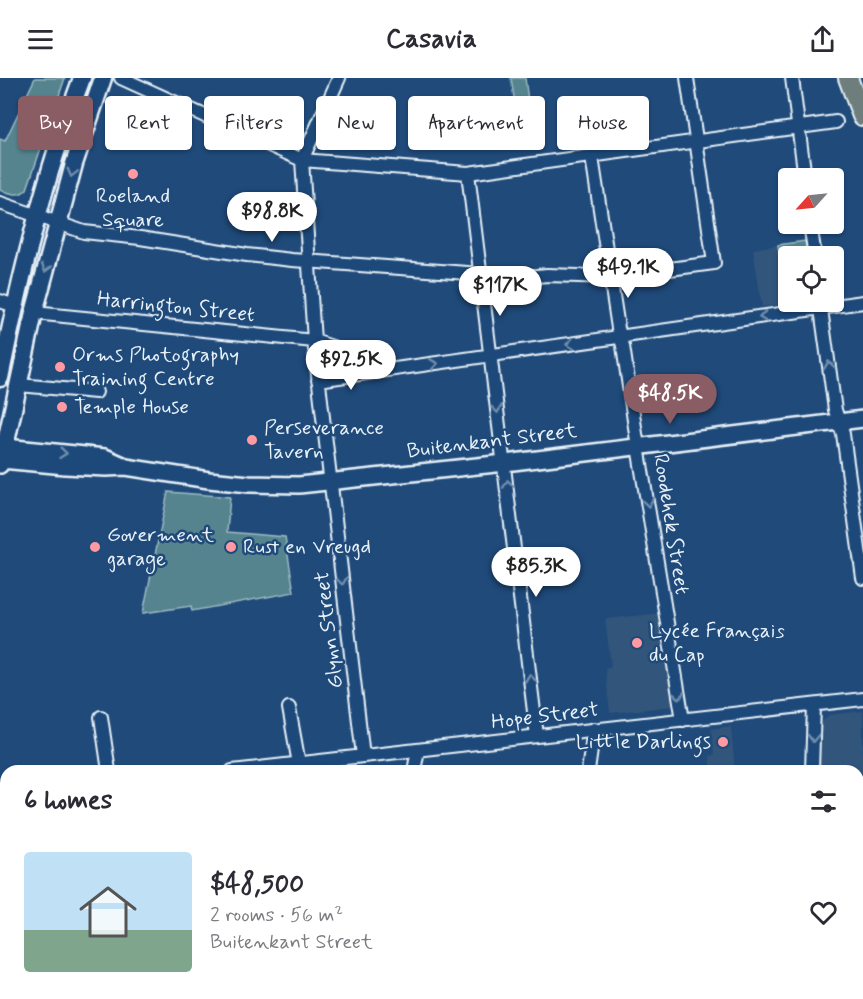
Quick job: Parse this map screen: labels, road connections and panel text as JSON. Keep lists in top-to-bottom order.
{
  "streets": {
    "street": [
      "Harrington Street",
      "Buitenkant Street",
      "Roodehek Street",
      "Glynn Street",
      "Hope Street"
    ]
  },
  "crossings": [
    ["Harrington Street", "Glynn Street"],
    ["Buitenkant Street", "Roodehek Street"],
    ["Buitenkant Street", "Glynn Street"],
    ["Roodehek Street", "Hope Street"],
    ["Glynn Street", "Hope Street"]
  ],
  "one_way": ["Roodehek Street", "Glynn Street"],
  "places": [
    "Roeland Square",
    "Orms Photography Training Centre",
    "Temple House",
    "Perseverance Tavern",
    "Goverment garage",
    "Rust en Vreugd",
    "Lycée Français du Cap",
    "Little Darlings"
  ],
  "north": "bottom left",
  "page": {
    "header": "Casavia",
    "chip": [
      "Buy",
      "Rent",
      "Filters",
      "New",
      "Apartment",
      "House"
    ],
    "price": [
      "$98.8K",
      "$49.1K",
      "$117K",
      "$92.5K",
      "$48.5K",
      "$85.3K"
    ],
    "heading": "6 homes",
    "list": [
      {
        "name": "$48,500",
        "note": "2 rooms · 56 m² · Buitenkant Street"
      }
    ]
  }
}
